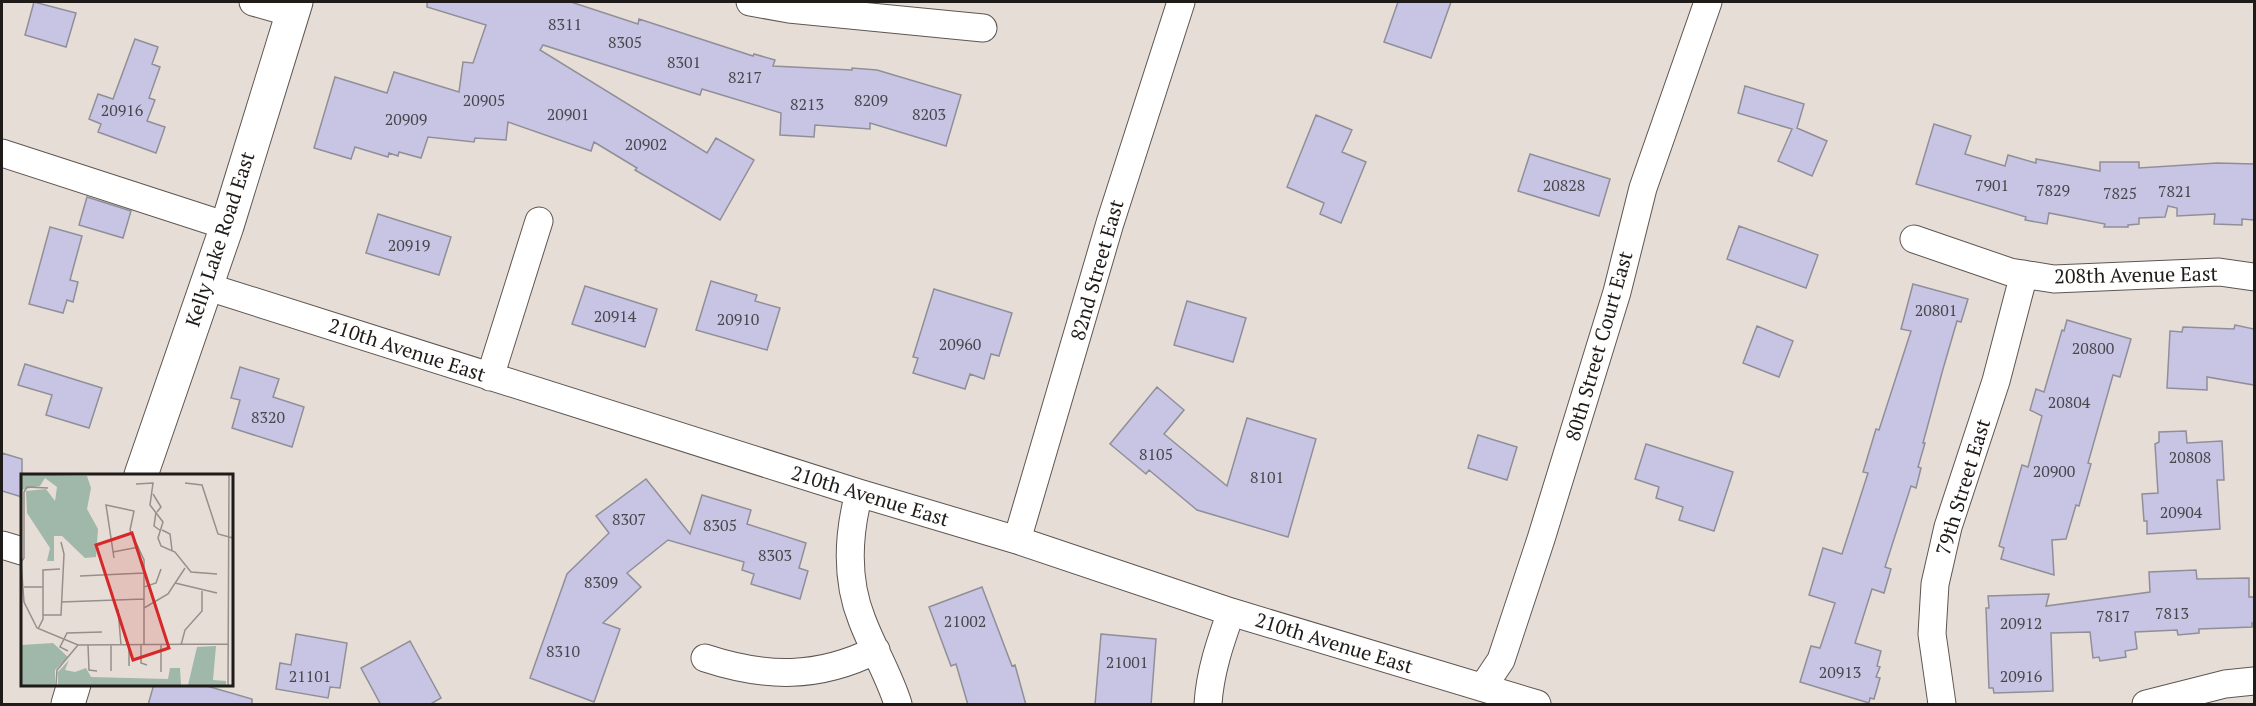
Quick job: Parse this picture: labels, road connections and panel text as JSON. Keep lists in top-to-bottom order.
{
  "streets": {
    "street": [
      "Kelly Lake Road East",
      "82nd Street East",
      "208th Avenue East",
      "80th Street Court East",
      "210th Avenue East",
      "79th Street East"
    ]
  },
  "crossings": [
    ["Kelly Lake Road East", "210th Avenue East"],
    ["82nd Street East", "210th Avenue East"],
    ["208th Avenue East", "79th Street East"],
    ["80th Street Court East", "210th Avenue East"]
  ],
  "house_numbers": [
    "8311",
    "8305",
    "8301",
    "8217",
    "20905",
    "8209",
    "8213",
    "20916",
    "20901",
    "8203",
    "20909",
    "20902",
    "20828",
    "7901",
    "7829",
    "7821",
    "7825",
    "20919",
    "20801",
    "20914",
    "20910",
    "20960",
    "20800",
    "20804",
    "8320",
    "8105",
    "20808",
    "20900",
    "8101",
    "20904",
    "8307",
    "8305",
    "8303",
    "8309",
    "7813",
    "7817",
    "21002",
    "20912",
    "8310",
    "21001",
    "20913",
    "21101",
    "20916"
  ]
}
